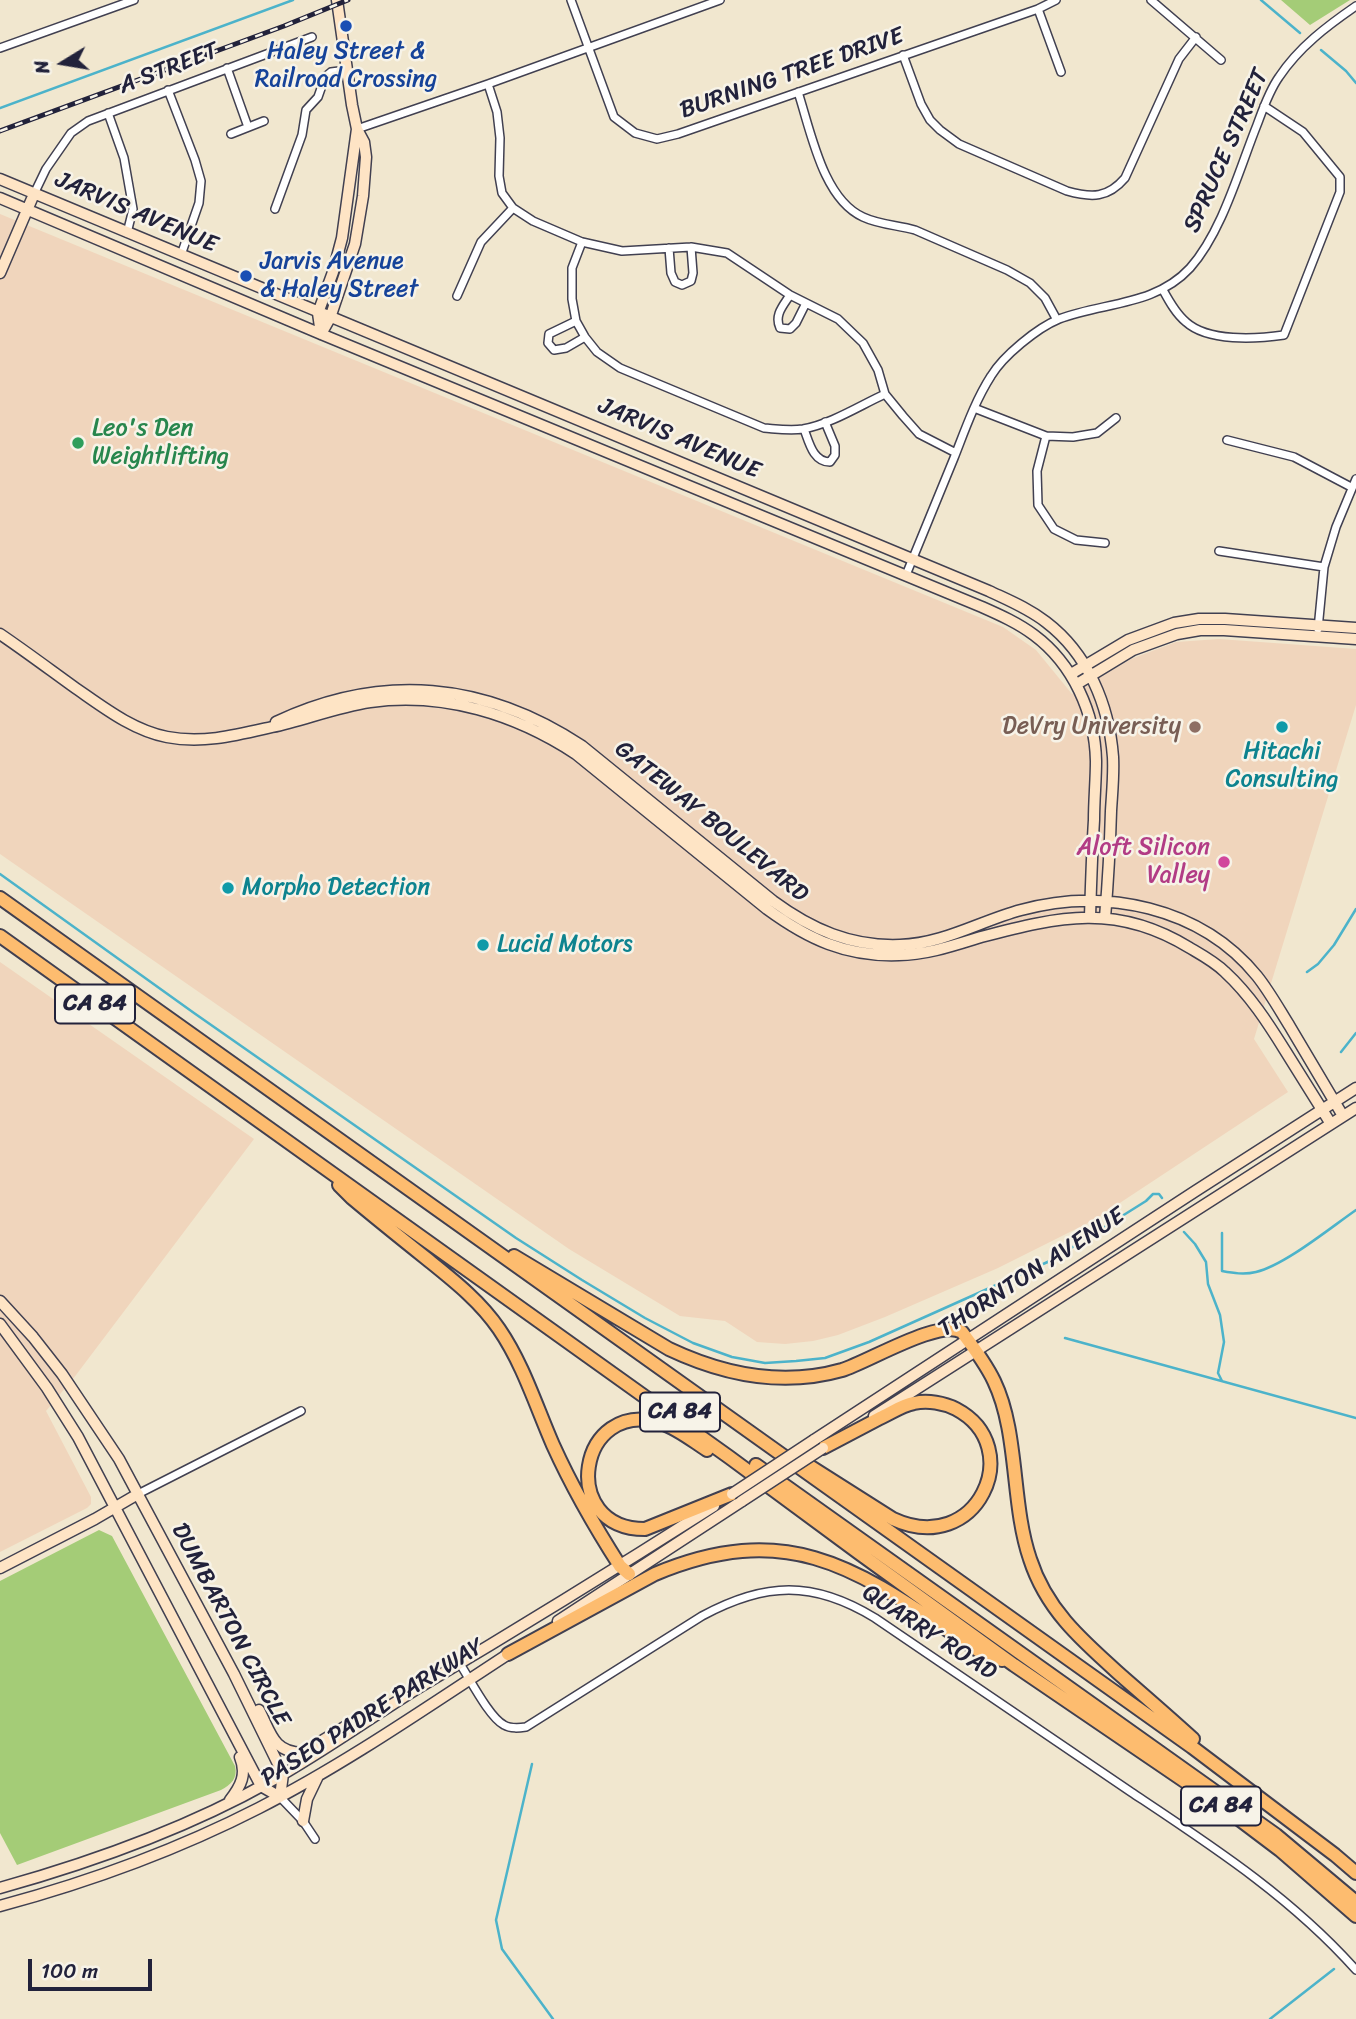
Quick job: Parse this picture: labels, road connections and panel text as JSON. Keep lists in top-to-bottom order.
{
  "streets": {
    "highway": ["CA 84"],
    "main road": [
      "JARVIS AVENUE",
      "GATEWAY BOULEVARD",
      "THORNTON AVENUE",
      "DUMBARTON CIRCLE",
      "PASEO PADRE PARKWAY"
    ],
    "street": [
      "A STREET",
      "BURNING TREE DRIVE",
      "SPRUCE STREET",
      "QUARRY ROAD"
    ]
  },
  "crossings": [
    ["A STREET", "JARVIS AVENUE"],
    ["SPRUCE STREET", "JARVIS AVENUE"],
    ["JARVIS AVENUE", "GATEWAY BOULEVARD"],
    ["GATEWAY BOULEVARD", "THORNTON AVENUE"],
    ["THORNTON AVENUE", "PASEO PADRE PARKWAY"],
    ["DUMBARTON CIRCLE", "PASEO PADRE PARKWAY"],
    ["QUARRY ROAD", "PASEO PADRE PARKWAY"]
  ],
  "places": [
    "Haley Street & Railroad Crossing",
    "Jarvis Avenue & Haley Street",
    "Leo's Den Weightlifting",
    "DeVry University",
    "Hitachi Consulting",
    "Aloft Silicon Valley",
    "Morpho Detection",
    "Lucid Motors"
  ],
  "scale_bar": "100 m",
  "north": "left"
}
